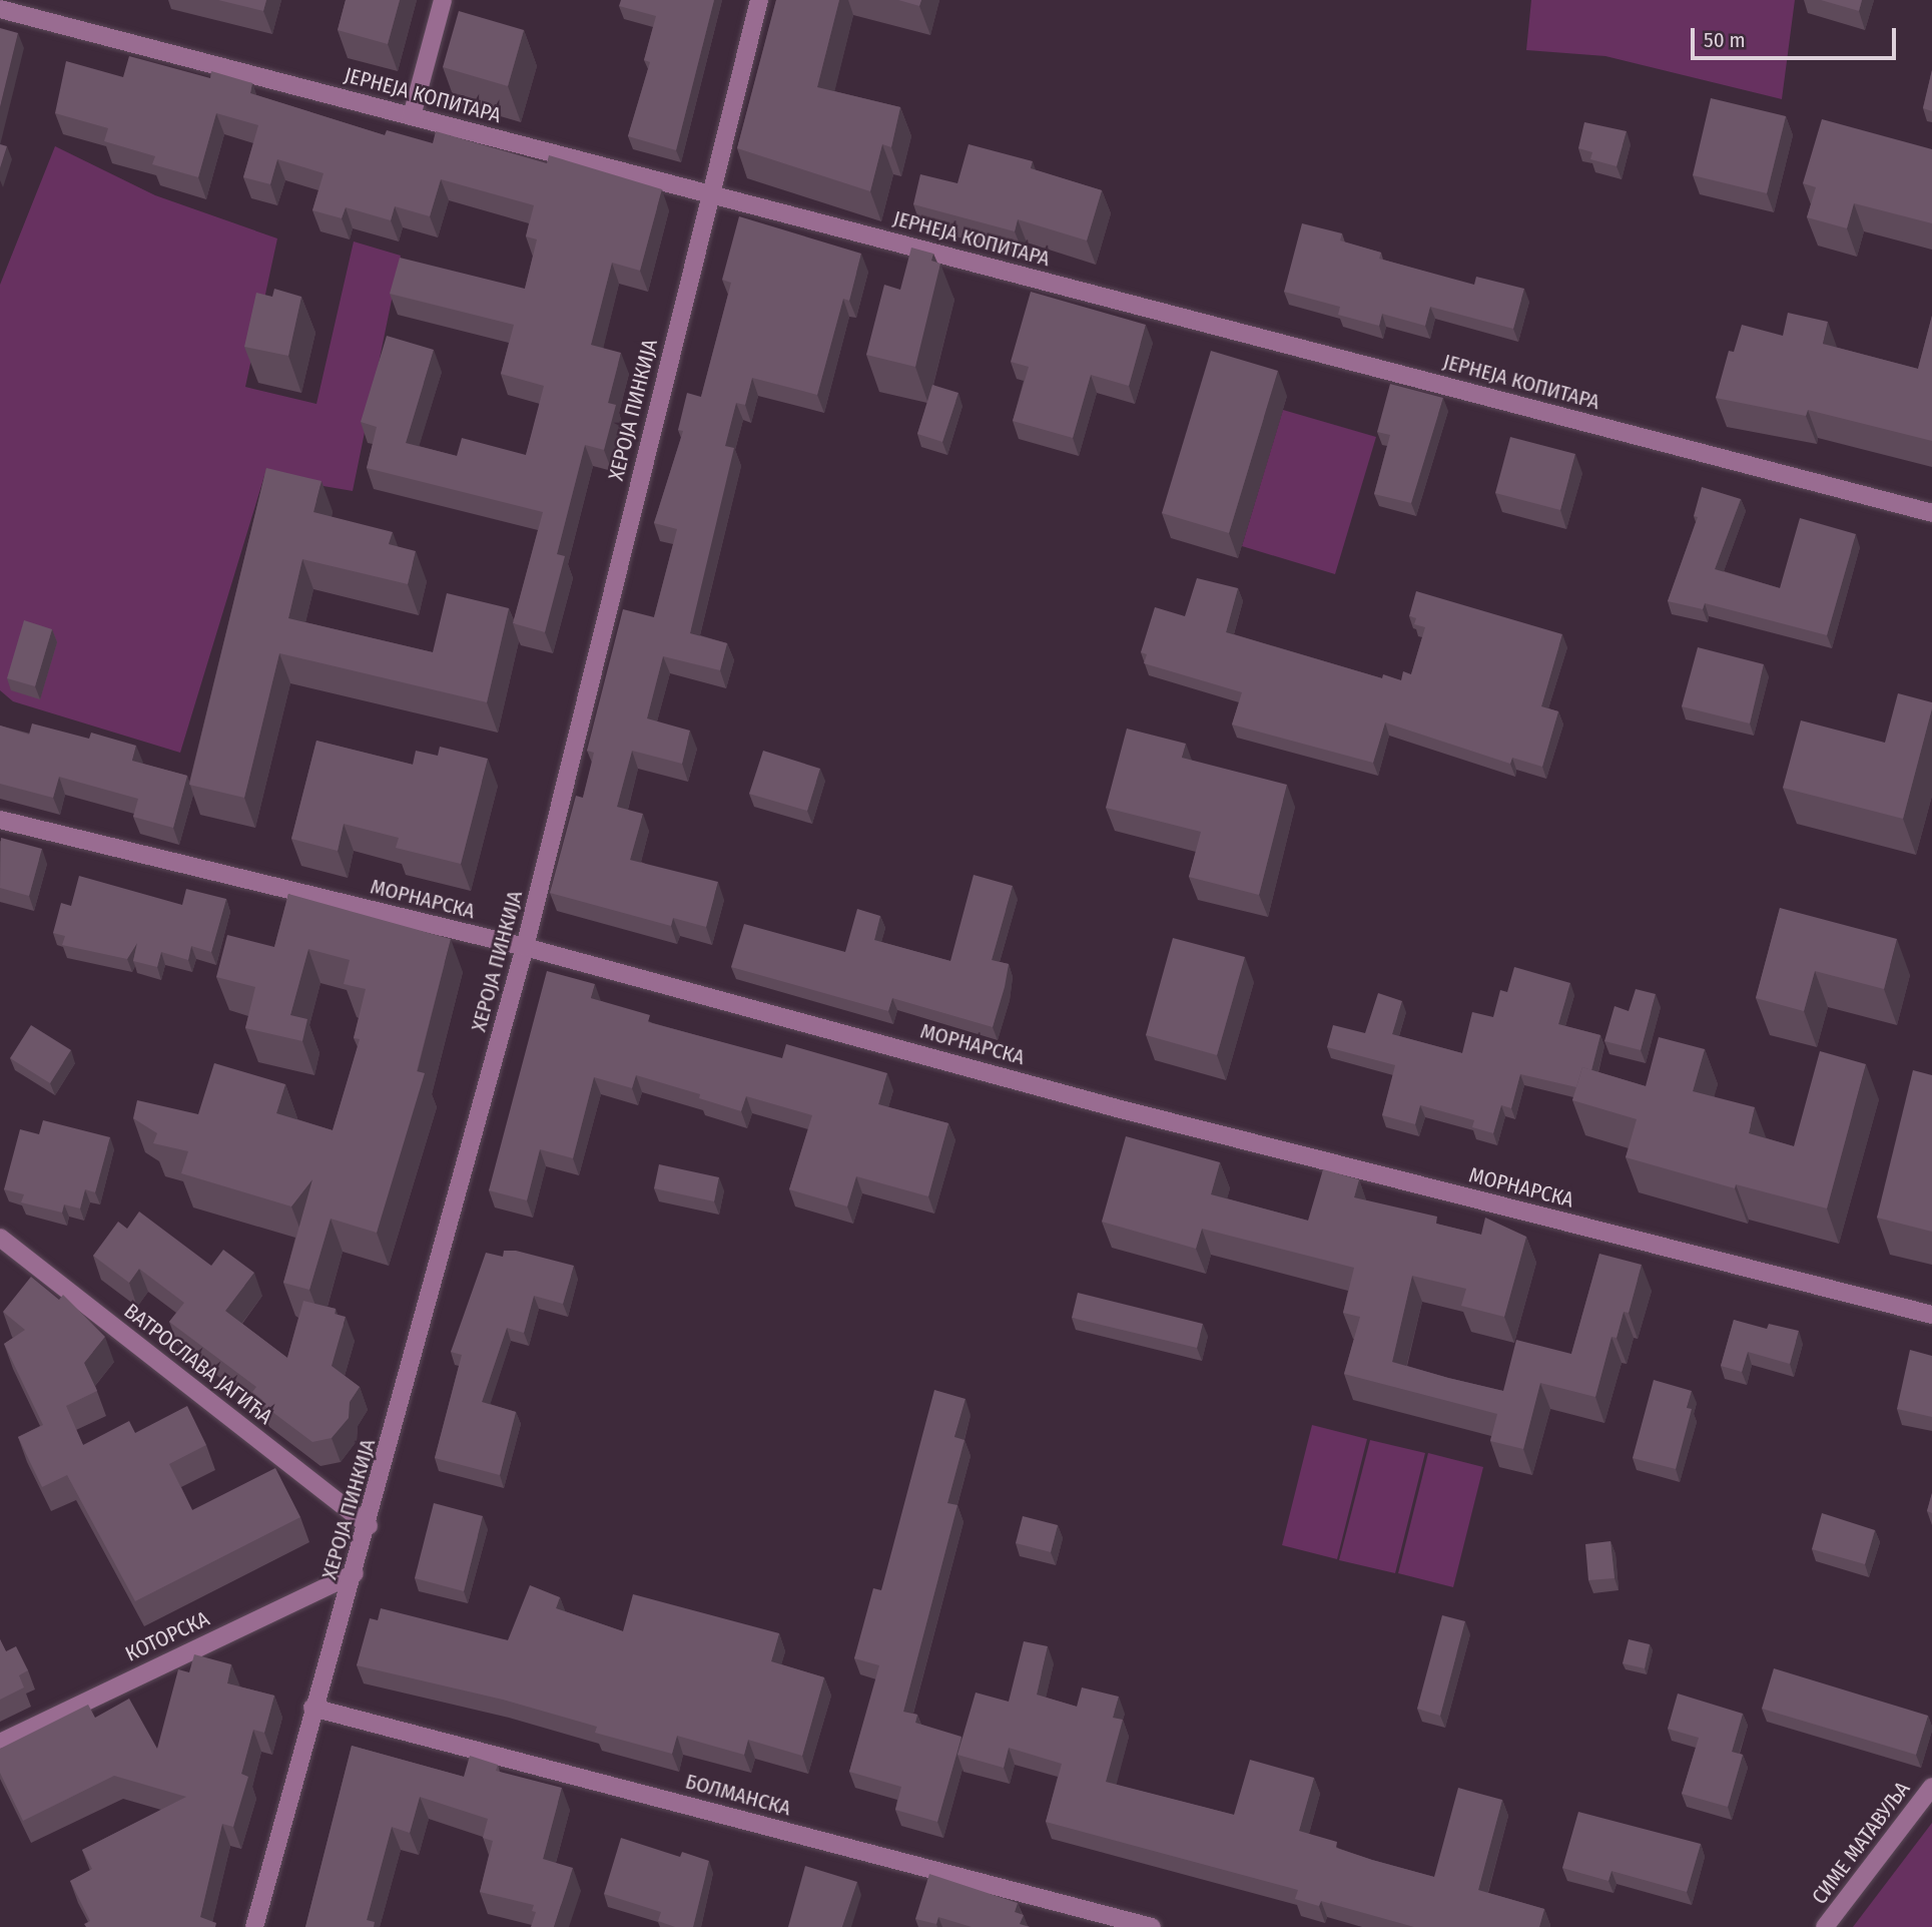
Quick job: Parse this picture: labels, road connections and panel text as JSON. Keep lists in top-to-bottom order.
{
  "streets": {
    "street": [
      "ЈЕРНЕЈА КОПИТАРА",
      "ХЕРОЈА ПИНКИЈА",
      "МОРНАРСКА",
      "ВАТРОСЛАВА ЈАГИЋА",
      "КОТОРСКА",
      "БОЛМАНСКА",
      "СИМЕ МАТАВУЉА"
    ]
  },
  "crossings": [
    ["ЈЕРНЕЈА КОПИТАРА", "ХЕРОЈА ПИНКИЈА"],
    ["ХЕРОЈА ПИНКИЈА", "МОРНАРСКА"],
    ["ХЕРОЈА ПИНКИЈА", "ВАТРОСЛАВА ЈАГИЋА"],
    ["ХЕРОЈА ПИНКИЈА", "КОТОРСКА"],
    ["ХЕРОЈА ПИНКИЈА", "БОЛМАНСКА"]
  ],
  "scale_bar": "50 m"
}
